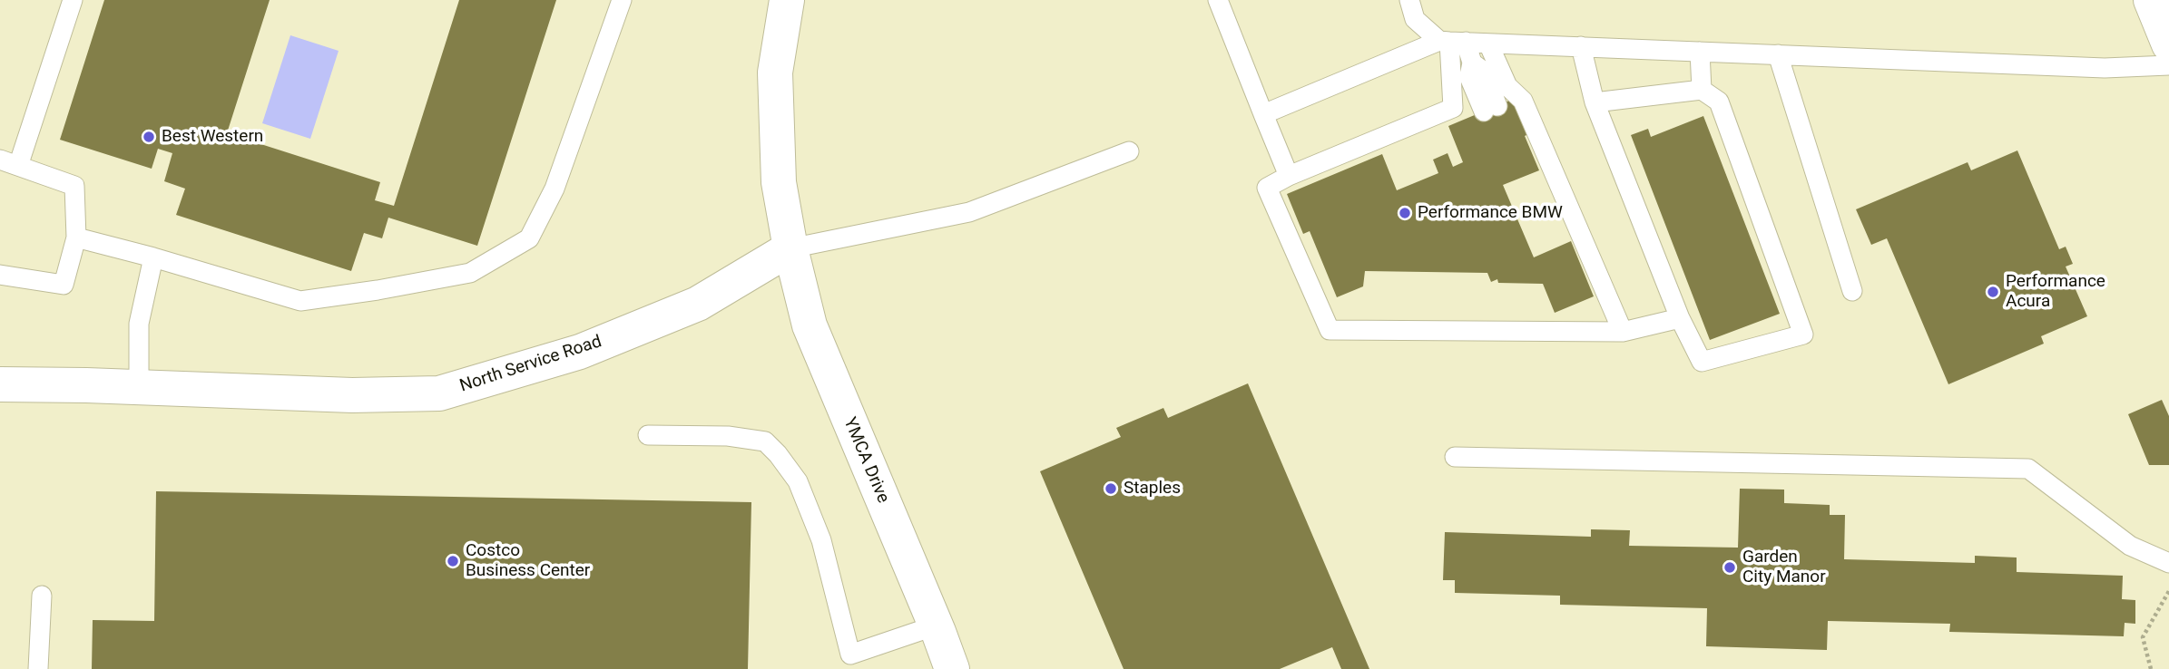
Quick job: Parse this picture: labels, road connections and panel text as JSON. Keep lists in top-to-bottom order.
{
  "streets": {
    "street": ["North Service Road", "YMCA Drive"]
  },
  "crossings": [
    ["North Service Road", "YMCA Drive"]
  ],
  "places": [
    "Best Western",
    "Performance BMW",
    "Performance Acura",
    "Staples",
    "Costco Business Center",
    "Garden City Manor"
  ]
}
